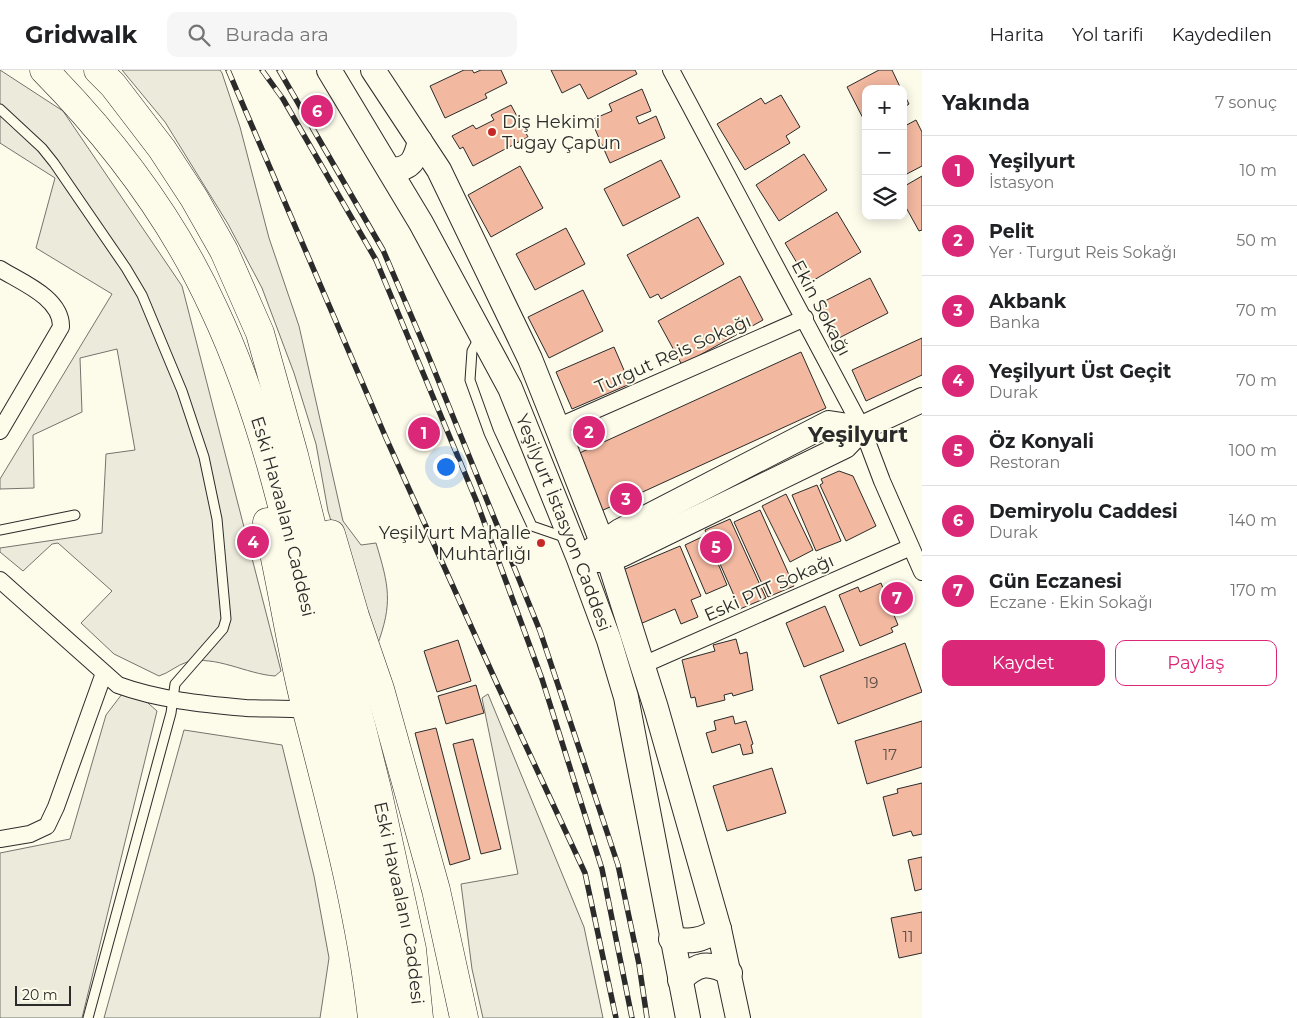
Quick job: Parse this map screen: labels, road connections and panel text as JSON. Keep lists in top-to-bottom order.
{
  "streets": {
    "highway": ["Eski Havaalanı Caddesi"],
    "main road": ["Yeşilyurt İstasyon Caddesi"],
    "street": ["Ekin Sokağı", "Turgut Reis Sokağı", "Eski PTT Sokağı"]
  },
  "crossings": [
    ["Ekin Sokağı", "Turgut Reis Sokağı"],
    ["Ekin Sokağı", "Eski PTT Sokağı"],
    ["Turgut Reis Sokağı", "Yeşilyurt İstasyon Caddesi"],
    ["Yeşilyurt İstasyon Caddesi", "Eski PTT Sokağı"]
  ],
  "districts": ["Yeşilyurt"],
  "places": ["Diş Hekimi Tugay Çapun", "Yeşilyurt Mahalle Muhtarlığı"],
  "house_numbers": ["19", "17", "11"],
  "scale_bar": "20 m",
  "page": {
    "header": "Gridwalk",
    "search": "Burada ara",
    "nav": ["Harita", "Yol tarifi", "Kaydedilen"],
    "heading": ["Yakında", "7 sonuç"],
    "map_buttons": ["+", "−"],
    "pins": [
      "6",
      "2",
      "1",
      "3",
      "4",
      "5",
      "7"
    ],
    "list": [
      {
        "mark": "1",
        "name": "Yeşilyurt",
        "note": "İstasyon",
        "value": "10 m"
      },
      {
        "mark": "2",
        "name": "Pelit",
        "note": "Yer · Turgut Reis Sokağı",
        "value": "50 m"
      },
      {
        "mark": "3",
        "name": "Akbank",
        "note": "Banka",
        "value": "70 m"
      },
      {
        "mark": "4",
        "name": "Yeşilyurt Üst Geçit",
        "note": "Durak",
        "value": "70 m"
      },
      {
        "mark": "5",
        "name": "Öz Konyali",
        "note": "Restoran",
        "value": "100 m"
      },
      {
        "mark": "6",
        "name": "Demiryolu Caddesi",
        "note": "Durak",
        "value": "140 m"
      },
      {
        "mark": "7",
        "name": "Gün Eczanesi",
        "note": "Eczane · Ekin Sokağı",
        "value": "170 m"
      }
    ],
    "buttons": ["Kaydet", "Paylaş"],
    "scale": "20 m"
  }
}
